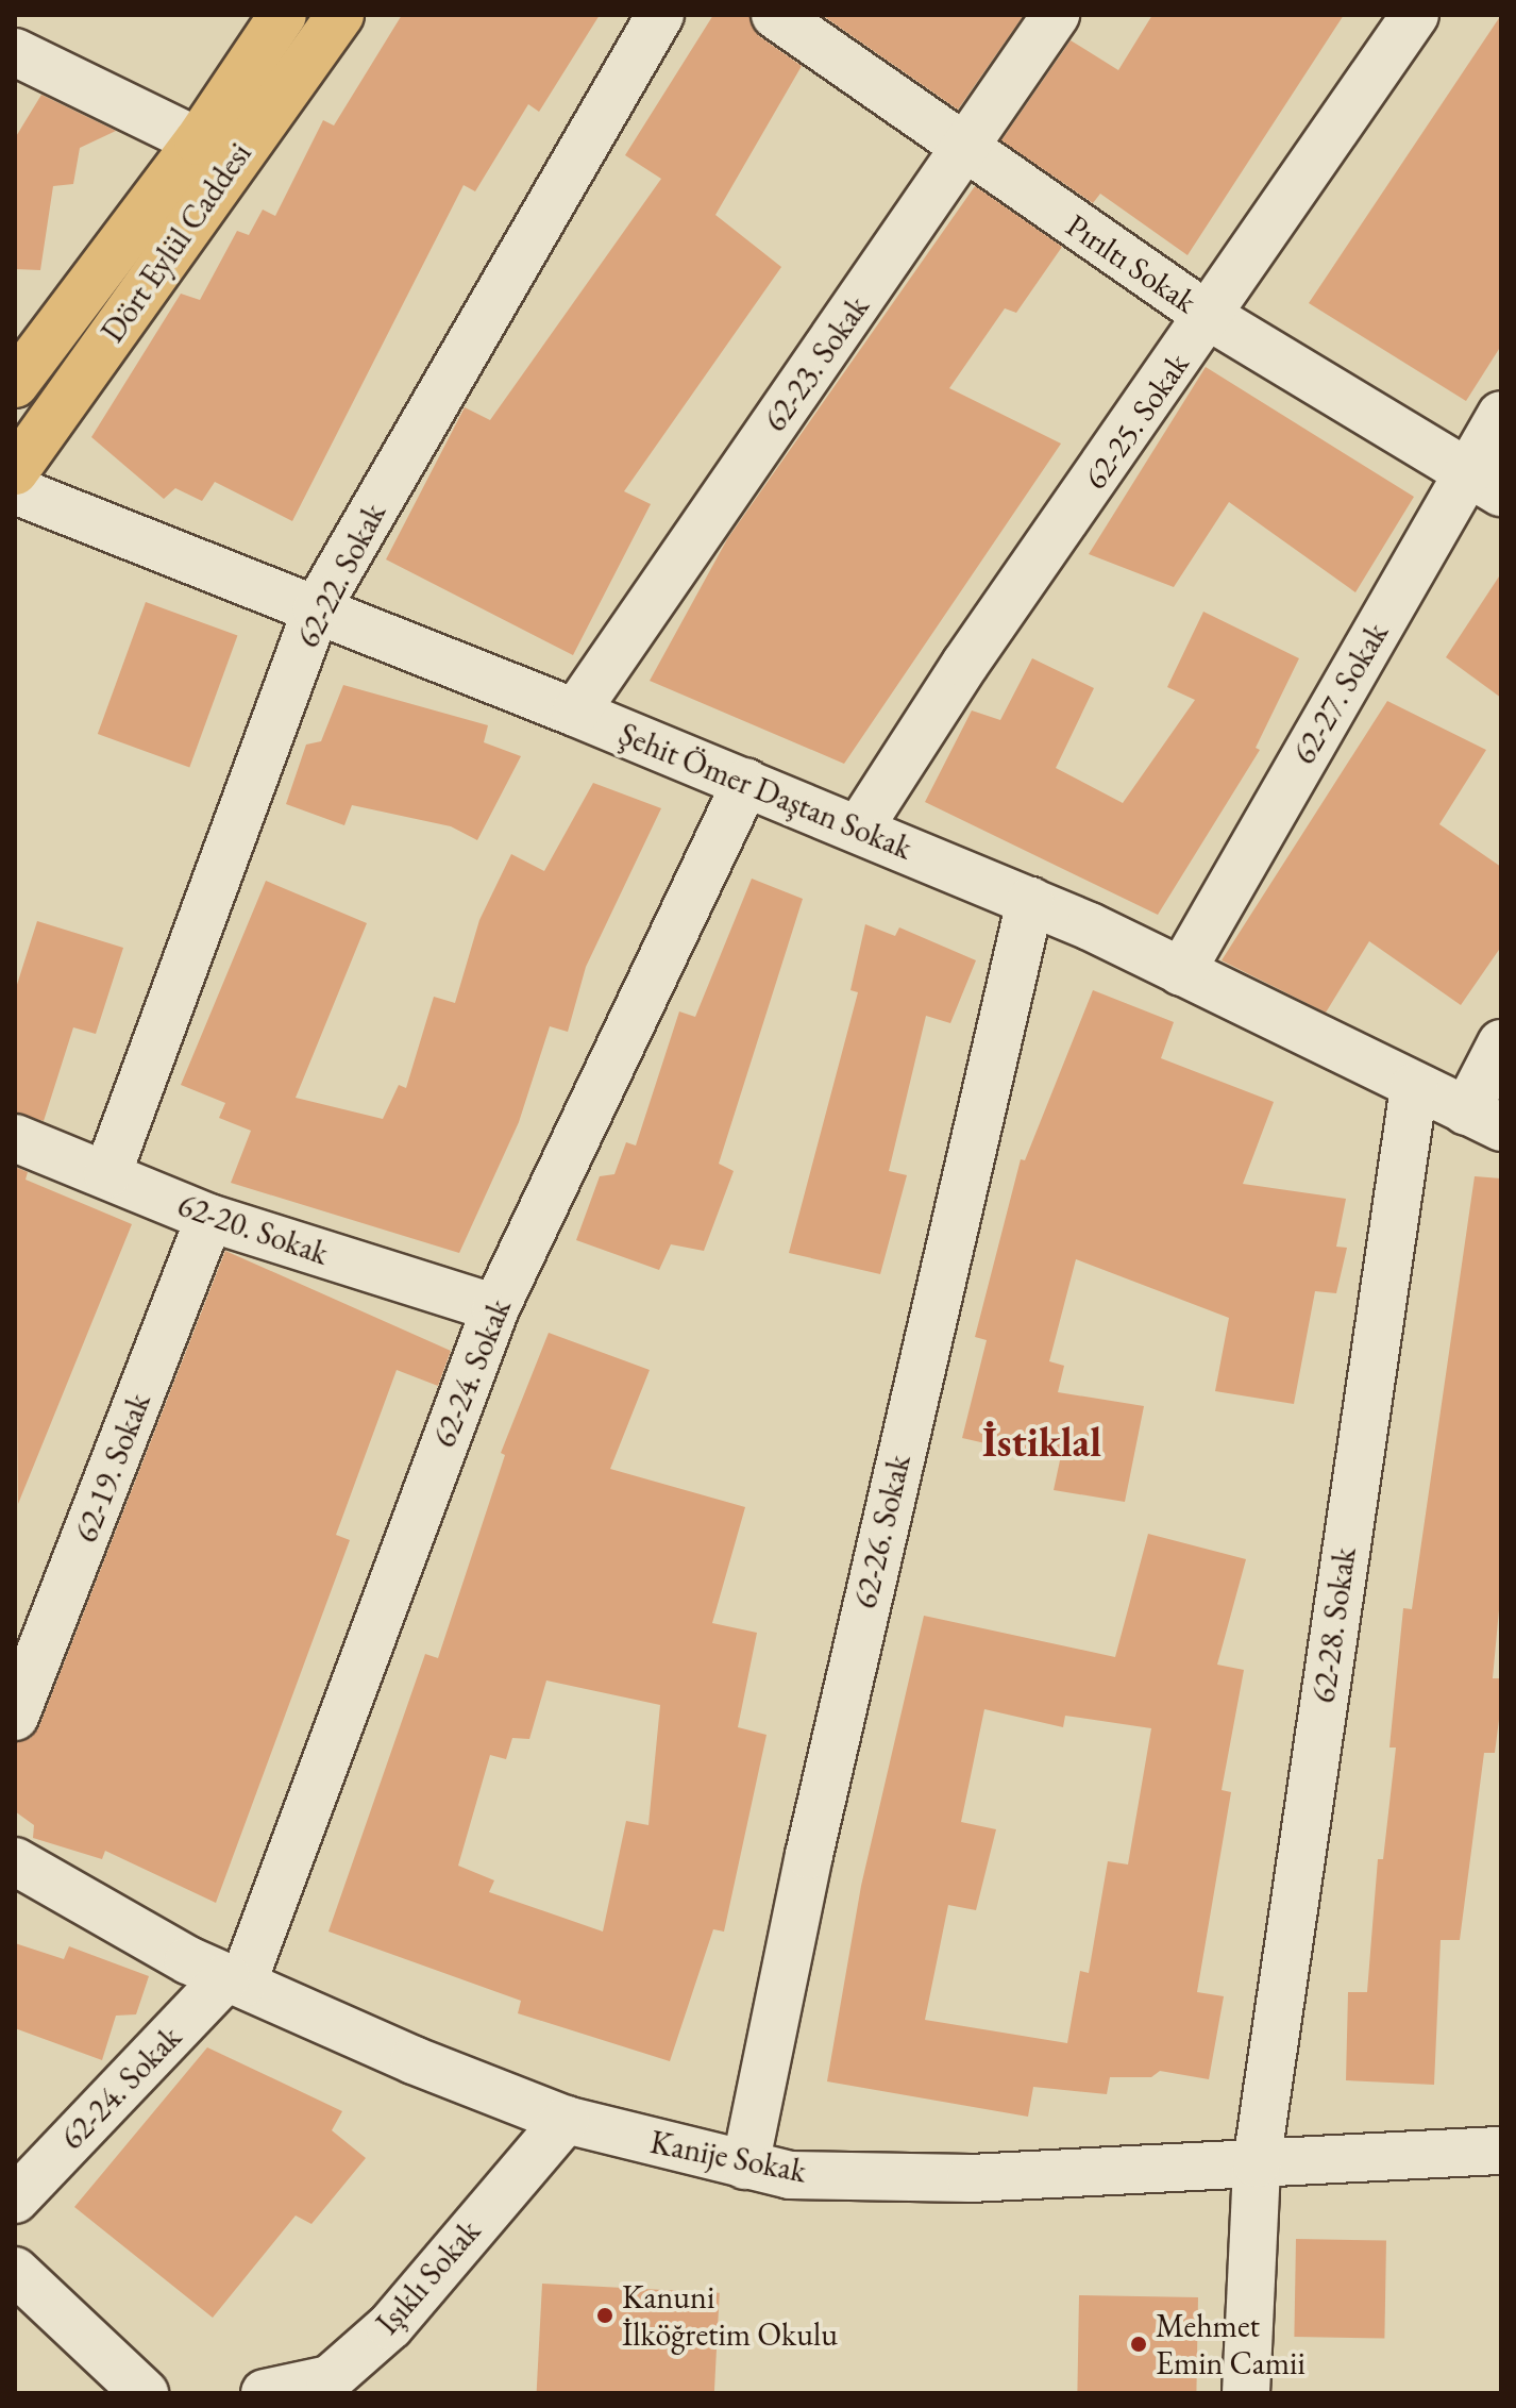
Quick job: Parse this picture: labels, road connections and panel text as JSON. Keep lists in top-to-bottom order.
{
  "streets": {
    "main road": ["Dört Eylül Caddesi"],
    "street": [
      "Pırıltı Sokak",
      "62-23. Sokak",
      "62-25. Sokak",
      "62-22. Sokak",
      "62-27. Sokak",
      "Şehit Ömer Daştan Sokak",
      "62-20. Sokak",
      "62-24. Sokak",
      "62-19. Sokak",
      "62-26. Sokak",
      "62-28. Sokak",
      "Kanije Sokak",
      "Işıklı Sokak"
    ]
  },
  "crossings": [
    ["Pırıltı Sokak", "62-23. Sokak"],
    ["Pırıltı Sokak", "62-25. Sokak"],
    ["Pırıltı Sokak", "62-27. Sokak"],
    ["62-23. Sokak", "Şehit Ömer Daştan Sokak"],
    ["62-25. Sokak", "Şehit Ömer Daştan Sokak"],
    ["62-22. Sokak", "Şehit Ömer Daştan Sokak"],
    ["62-22. Sokak", "62-20. Sokak"],
    ["62-27. Sokak", "Şehit Ömer Daştan Sokak"],
    ["Şehit Ömer Daştan Sokak", "62-24. Sokak"],
    ["Şehit Ömer Daştan Sokak", "62-26. Sokak"],
    ["Şehit Ömer Daştan Sokak", "62-28. Sokak"],
    ["62-20. Sokak", "62-24. Sokak"],
    ["62-20. Sokak", "62-19. Sokak"],
    ["62-24. Sokak", "Kanije Sokak"],
    ["62-26. Sokak", "Kanije Sokak"],
    ["62-28. Sokak", "Kanije Sokak"],
    ["Kanije Sokak", "Işıklı Sokak"]
  ],
  "districts": ["İstiklal"],
  "places": ["Kanuni İlköğretim Okulu", "Mehmet Emin Camii"]
}
